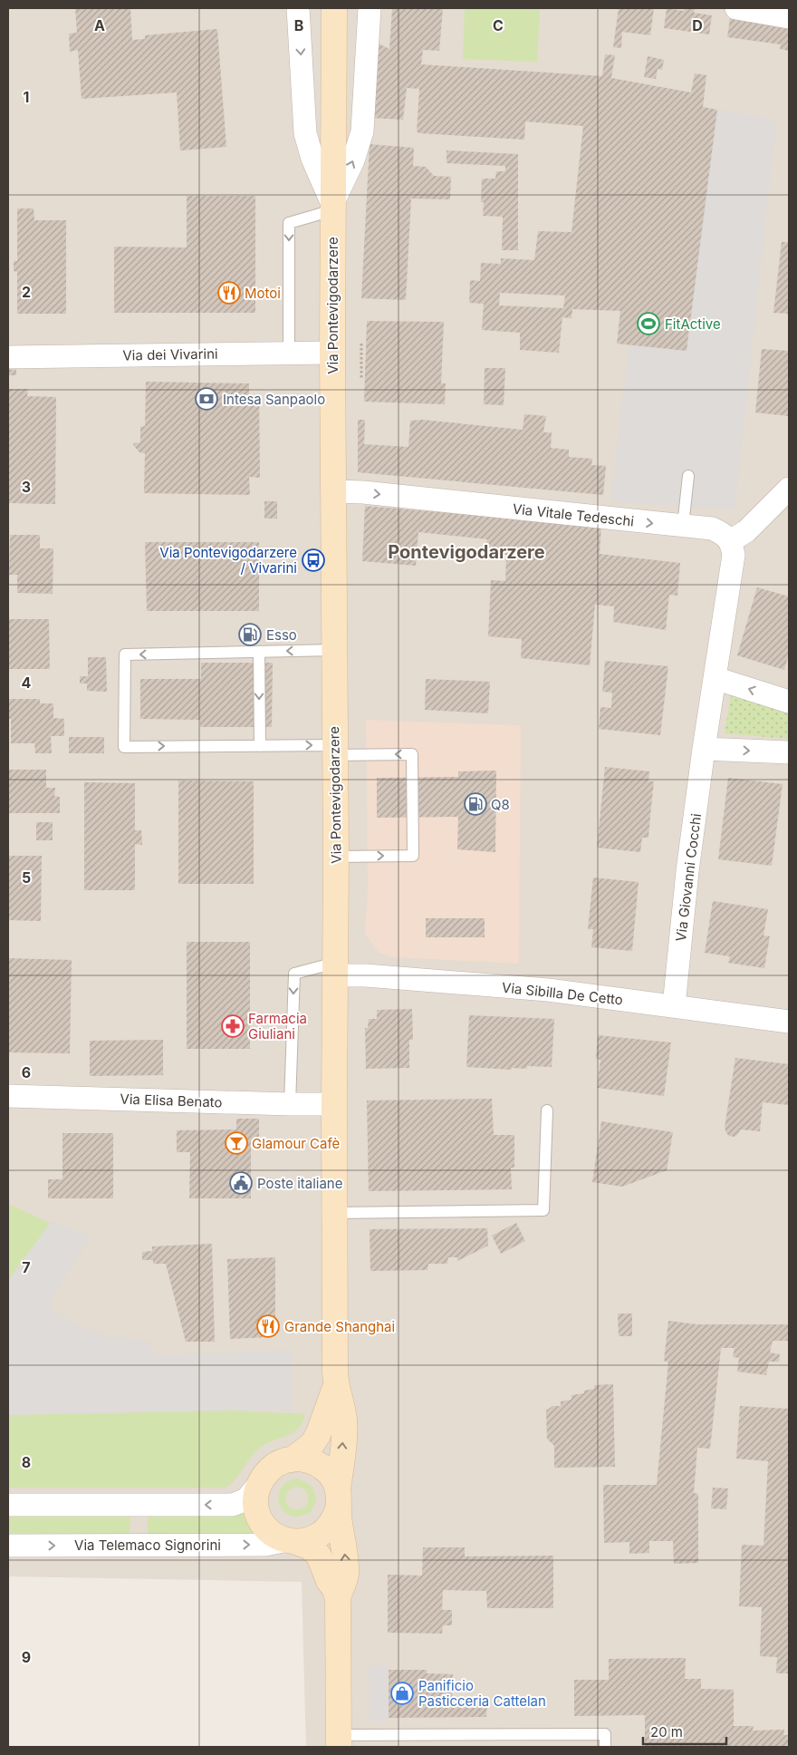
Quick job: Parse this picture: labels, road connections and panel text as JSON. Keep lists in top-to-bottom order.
{
  "streets": {
    "main road": ["Via Pontevigodarzere"],
    "street": [
      "Via dei Vivarini",
      "Via Vitale Tedeschi",
      "Via Giovanni Cocchi",
      "Via Sibilla De Cetto",
      "Via Elisa Benato",
      "Via Telemaco Signorini"
    ]
  },
  "crossings": [
    ["Via Pontevigodarzere", "Via dei Vivarini"],
    ["Via Pontevigodarzere", "Via Vitale Tedeschi"],
    ["Via Pontevigodarzere", "Via Sibilla De Cetto"],
    ["Via Pontevigodarzere", "Via Elisa Benato"],
    ["Via Pontevigodarzere", "Via Telemaco Signorini"],
    ["Via Vitale Tedeschi", "Via Giovanni Cocchi"],
    ["Via Giovanni Cocchi", "Via Sibilla De Cetto"]
  ],
  "one_way": ["Via Vitale Tedeschi"],
  "districts": ["Pontevigodarzere"],
  "places": {
    "restaurant": ["Motoi", "Grande Shanghai"],
    "sports": ["FitActive"],
    "bank": ["Intesa Sanpaolo"],
    "bus stop": ["Via Pontevigodarzere / Vivarini"],
    "fuel station": ["Esso", "Q8"],
    "pharmacy": ["Farmacia Giuliani"],
    "bar": ["Glamour Cafè"],
    "public building": ["Poste italiane"],
    "shop": ["Panificio Pasticceria Cattelan"]
  },
  "scale_bar": "20 m",
  "grid": {
    "columns": [
      "A",
      "B",
      "C",
      "D"
    ],
    "rows": [
      "1",
      "2",
      "3",
      "4",
      "5",
      "6",
      "7",
      "8",
      "9"
    ]
  }
}
